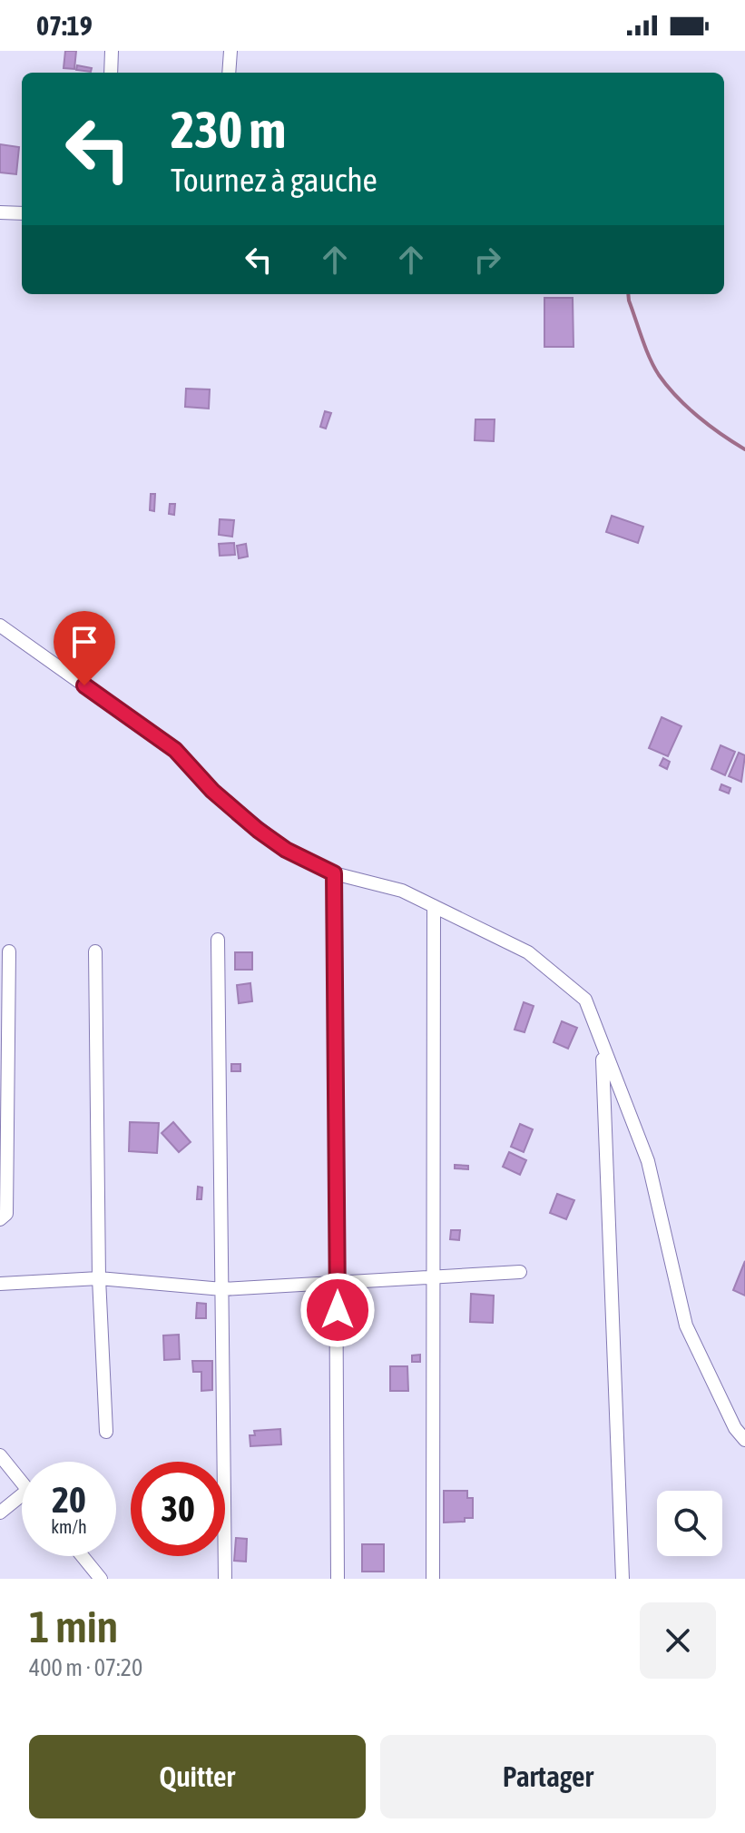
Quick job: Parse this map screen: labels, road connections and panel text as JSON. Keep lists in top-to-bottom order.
{
  "page": {
    "status": "07:19",
    "turn": ["230 m", "Tournez à gauche"],
    "speed": "20 km/h",
    "limit": "30",
    "heading": ["1 min", "400 m · 07:20"],
    "buttons": ["Quitter", "Partager"]
  }
}
